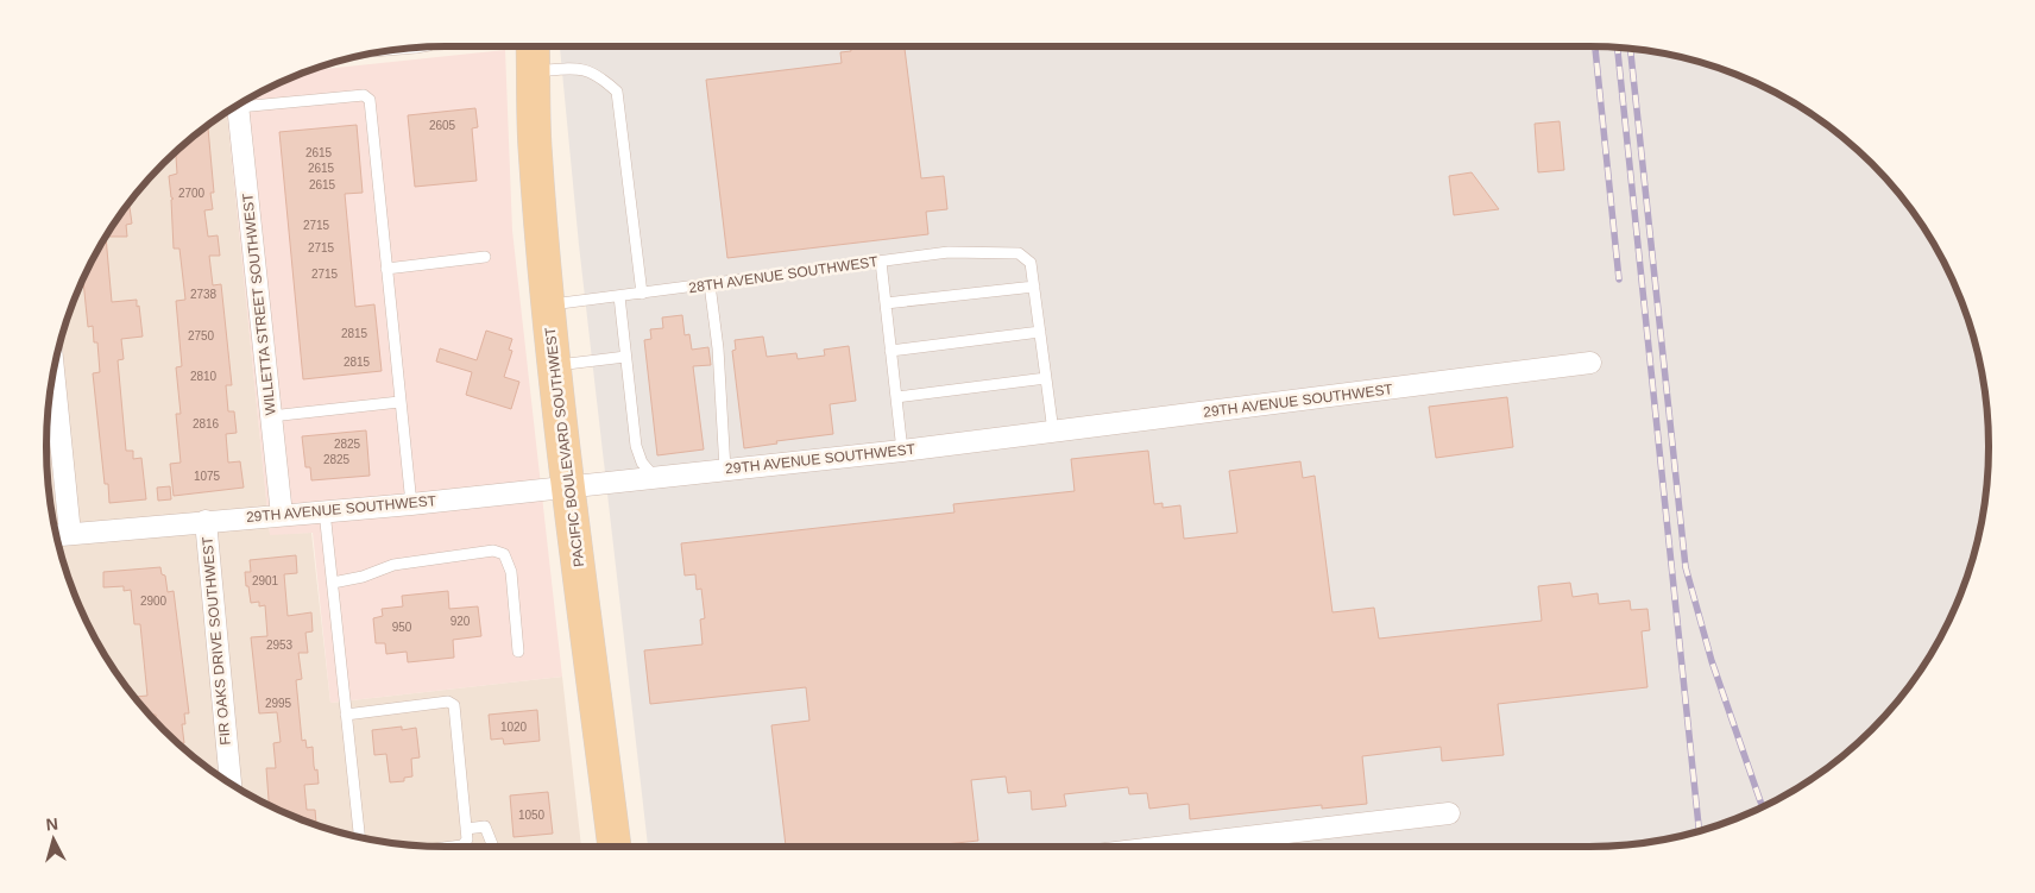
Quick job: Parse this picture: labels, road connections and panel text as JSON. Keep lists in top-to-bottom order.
{
  "streets": {
    "main road": ["PACIFIC BOULEVARD SOUTHWEST"],
    "street": ["WILLETTA STREET SOUTHWEST", "29TH AVENUE SOUTHWEST", "FIR OAKS DRIVE SOUTHWEST"],
    "lane": ["28TH AVENUE SOUTHWEST"]
  },
  "crossings": [
    ["28TH AVENUE SOUTHWEST", "PACIFIC BOULEVARD SOUTHWEST"],
    ["WILLETTA STREET SOUTHWEST", "29TH AVENUE SOUTHWEST"],
    ["29TH AVENUE SOUTHWEST", "PACIFIC BOULEVARD SOUTHWEST"],
    ["29TH AVENUE SOUTHWEST", "FIR OAKS DRIVE SOUTHWEST"]
  ],
  "house_numbers": [
    "2605",
    "2615",
    "2615",
    "2615",
    "2700",
    "2715",
    "2715",
    "2715",
    "2738",
    "2815",
    "2750",
    "2815",
    "2810",
    "2816",
    "2825",
    "2825",
    "1075",
    "2901",
    "2900",
    "920",
    "950",
    "2953",
    "2995",
    "1020",
    "1050"
  ],
  "north": "top"
}
